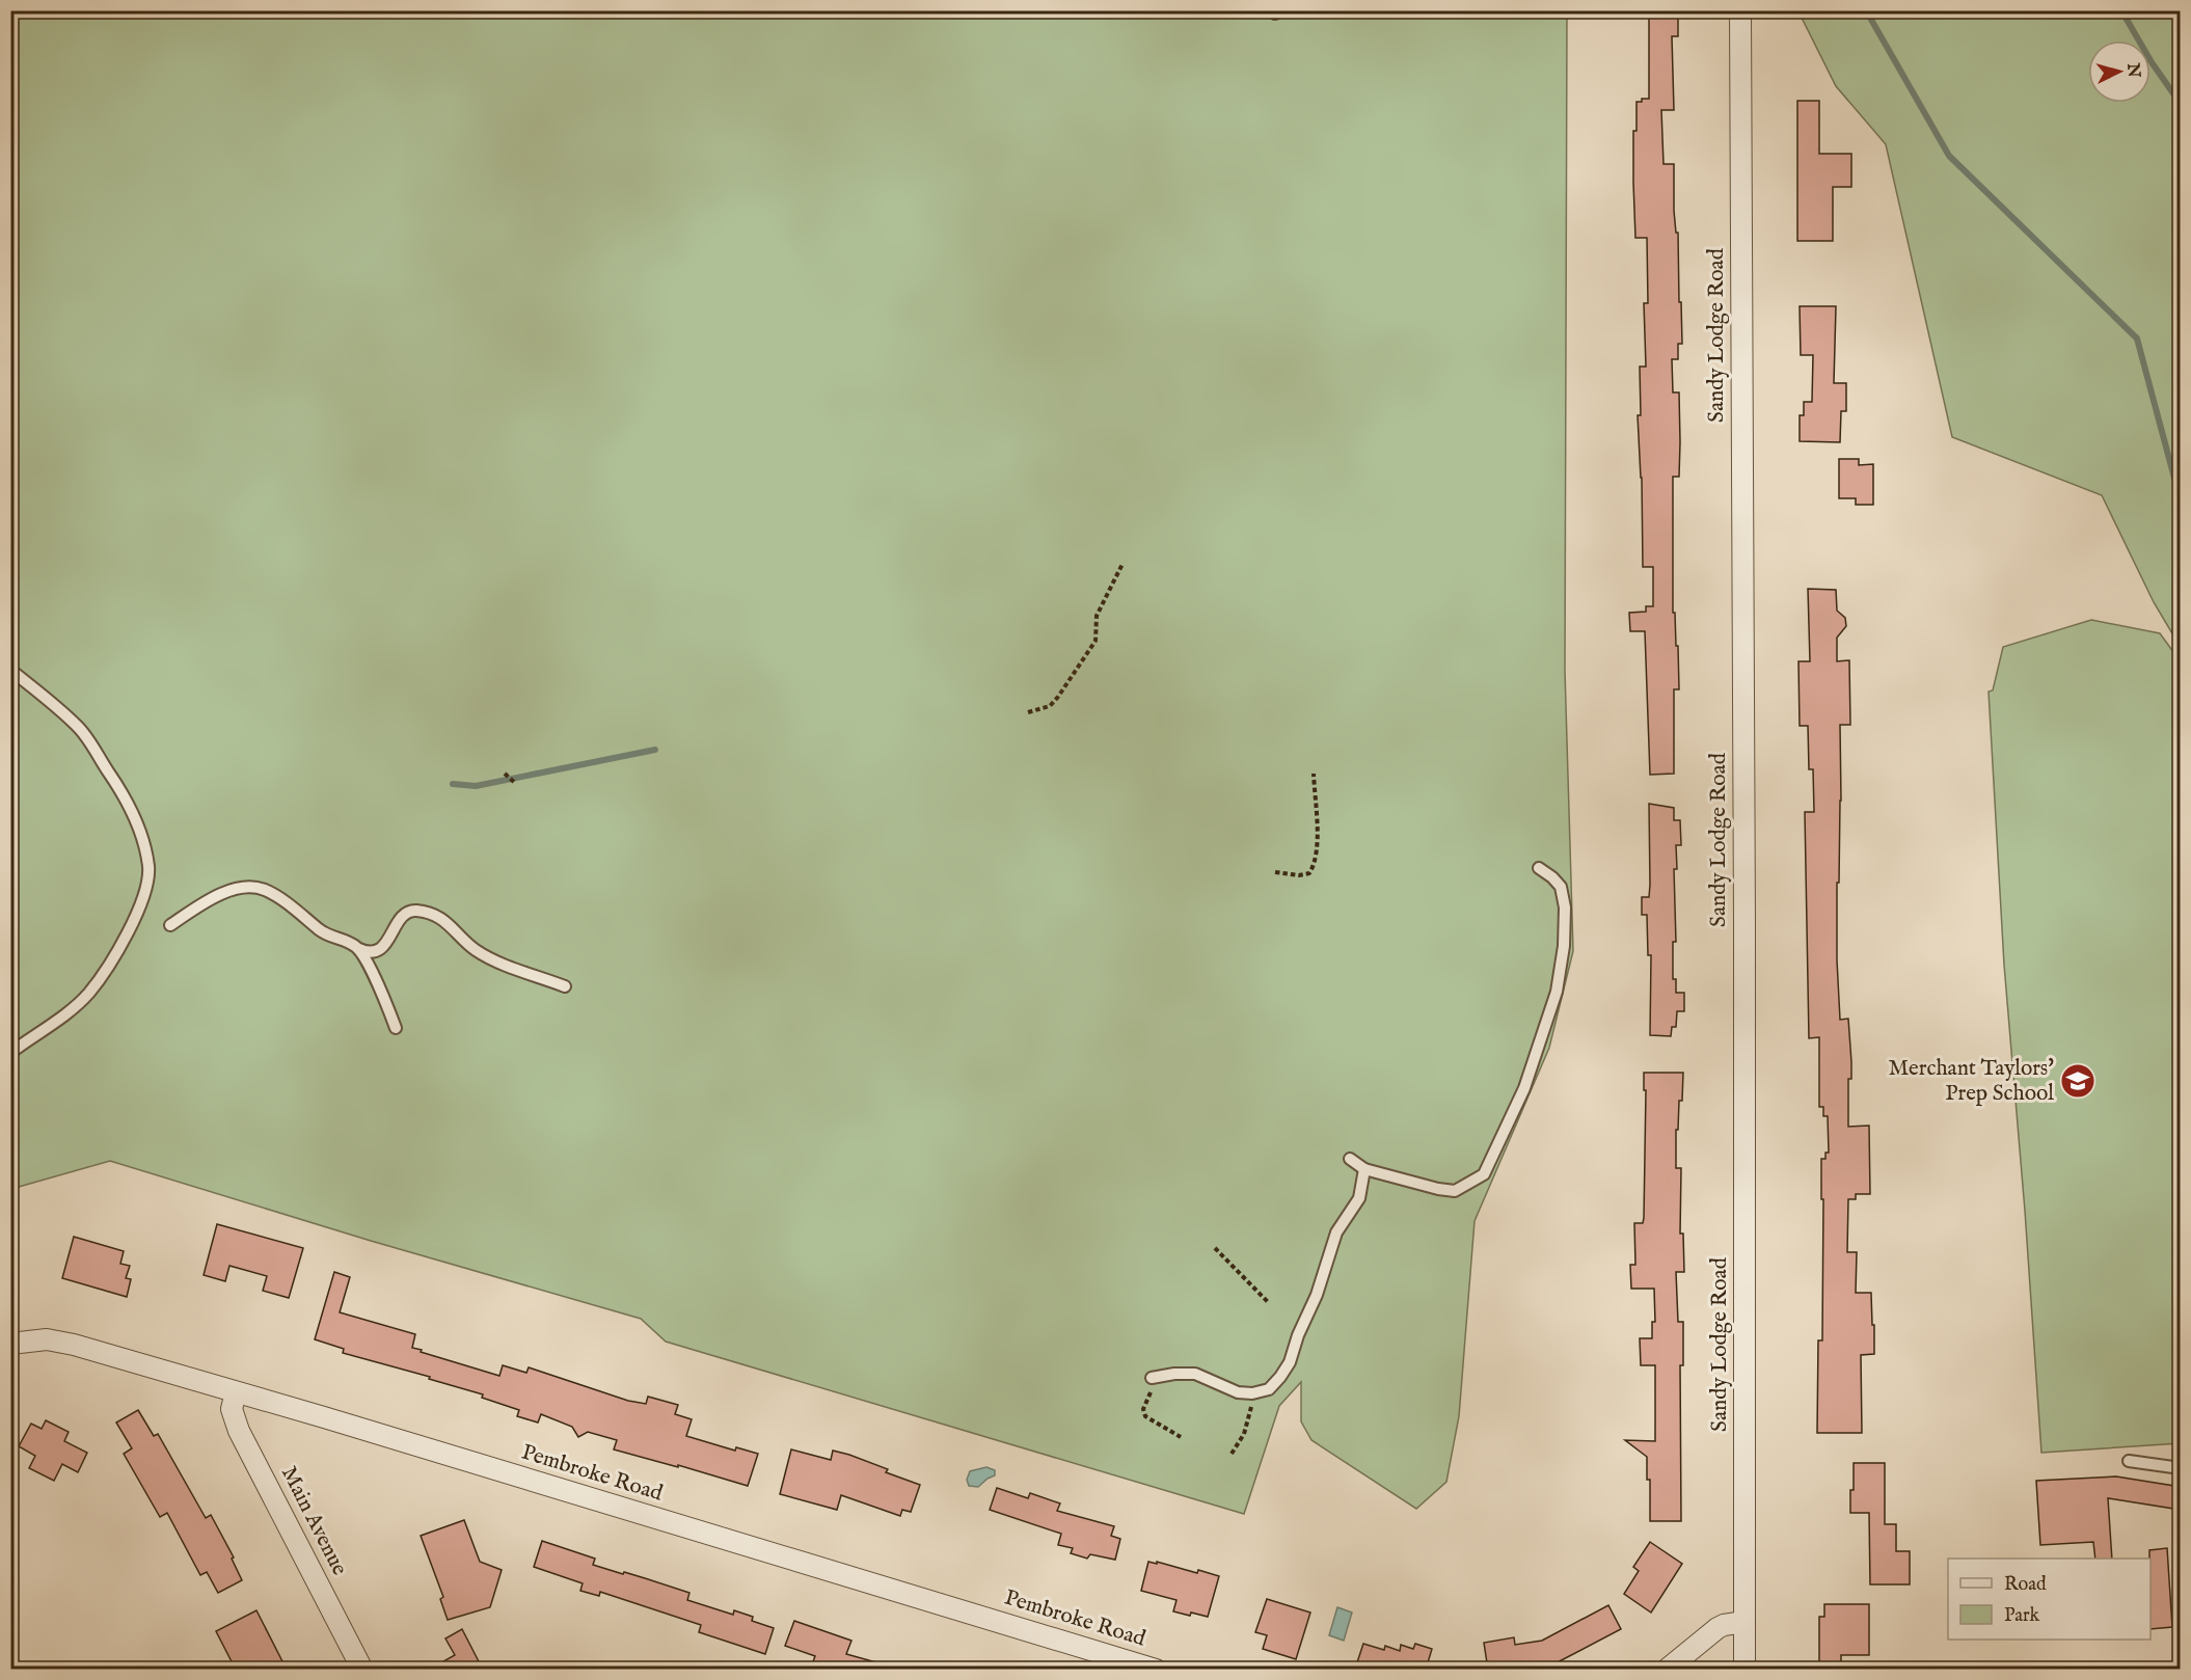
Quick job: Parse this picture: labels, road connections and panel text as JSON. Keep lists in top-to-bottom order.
{
  "streets": {
    "street": ["Sandy Lodge Road", "Pembroke Road", "Main Avenue"]
  },
  "crossings": [
    ["Pembroke Road", "Main Avenue"]
  ],
  "places": {
    "school or university": ["Merchant Taylors' Prep School"]
  },
  "legend": ["Road", "Park"],
  "north": "right"
}
